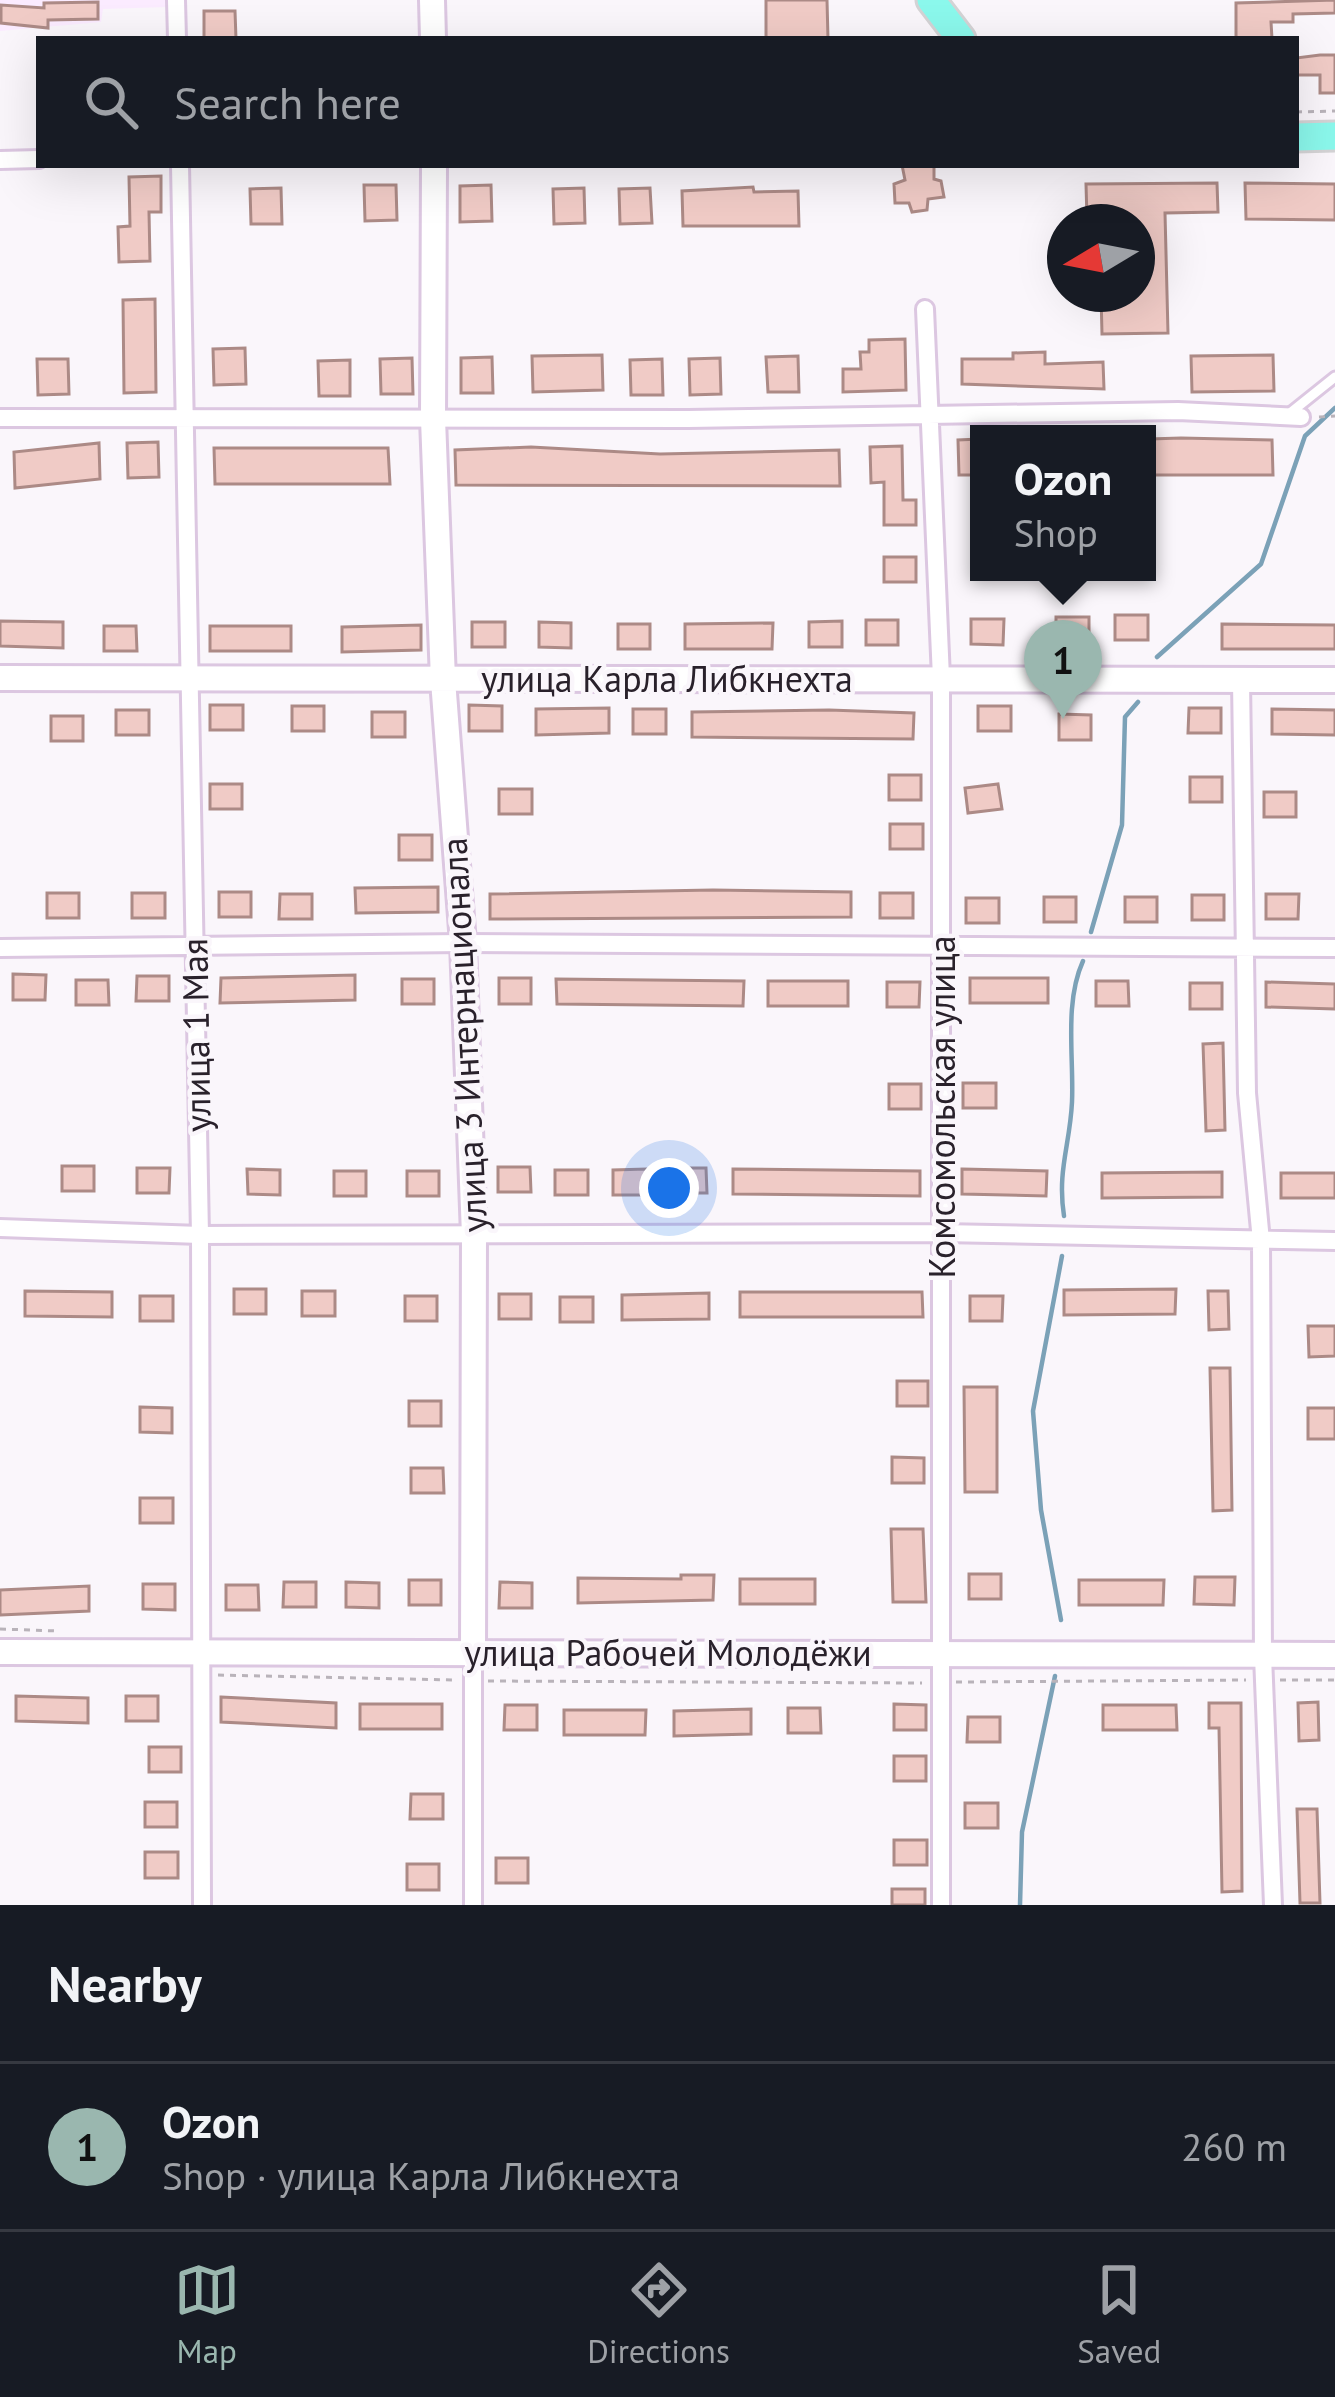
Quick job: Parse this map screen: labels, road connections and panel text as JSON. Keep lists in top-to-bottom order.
{
  "streets": {
    "main road": ["улица Карла Либкнехта", "улица 3 Интернационала", "улица Рабочей Молодёжи"],
    "street": ["улица 1 Мая", "Комсомольская улица"]
  },
  "crossings": [
    ["улица Карла Либкнехта", "улица 1 Мая"],
    ["улица Карла Либкнехта", "улица 3 Интернационала"],
    ["улица Карла Либкнехта", "Комсомольская улица"],
    ["улица 1 Мая", "улица Рабочей Молодёжи"],
    ["улица 3 Интернационала", "улица Рабочей Молодёжи"],
    ["Комсомольская улица", "улица Рабочей Молодёжи"]
  ],
  "north": "left",
  "page": {
    "search": "Search here",
    "popup": ["Ozon", "Shop"],
    "pins": "1",
    "heading": "Nearby",
    "list": [
      {
        "mark": "1",
        "name": "Ozon",
        "note": "Shop · улица Карла Либкнехта",
        "value": "260 m"
      }
    ],
    "nav": ["Map", "Directions", "Saved"]
  }
}
